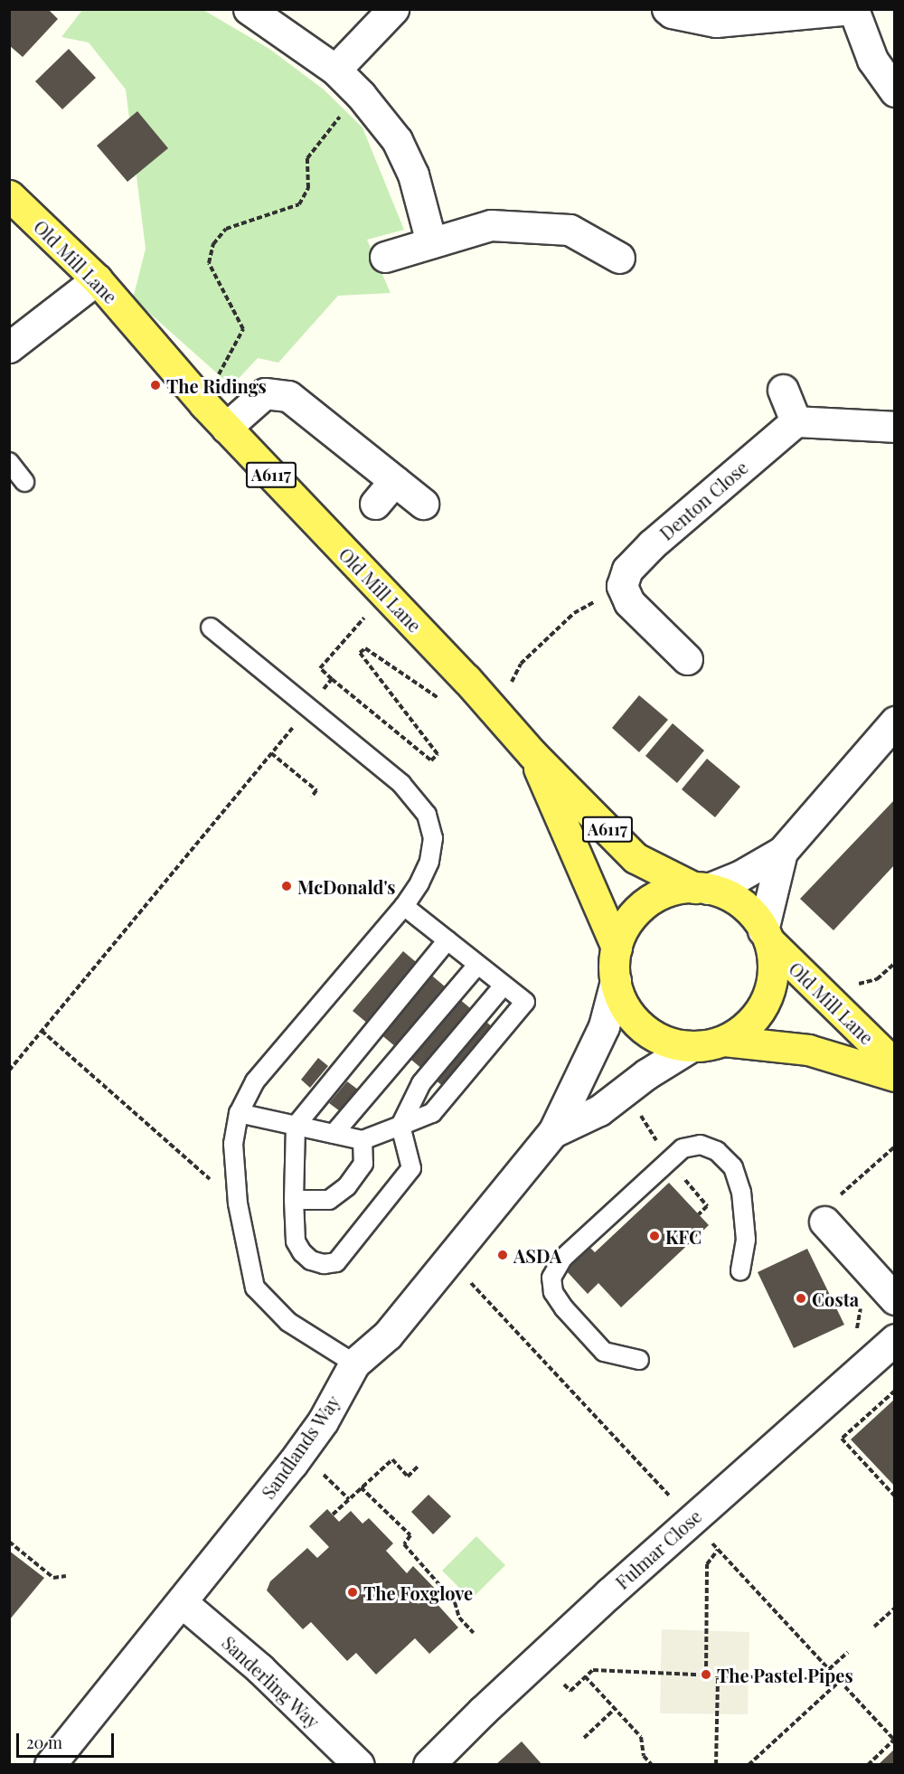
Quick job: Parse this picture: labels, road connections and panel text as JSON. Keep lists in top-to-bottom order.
{
  "streets": {
    "main road": ["Old Mill Lane", "A6117"],
    "street": [
      "Denton Close",
      "Sandlands Way",
      "Fulmar Close",
      "Sanderling Way"
    ]
  },
  "crossings": [
    ["Sandlands Way", "Sanderling Way"]
  ],
  "places": [
    "The Ridings",
    "McDonald's",
    "KFC",
    "ASDA",
    "Costa",
    "The Foxglove",
    "The Pastel Pipes"
  ],
  "scale_bar": "20 m"
}
